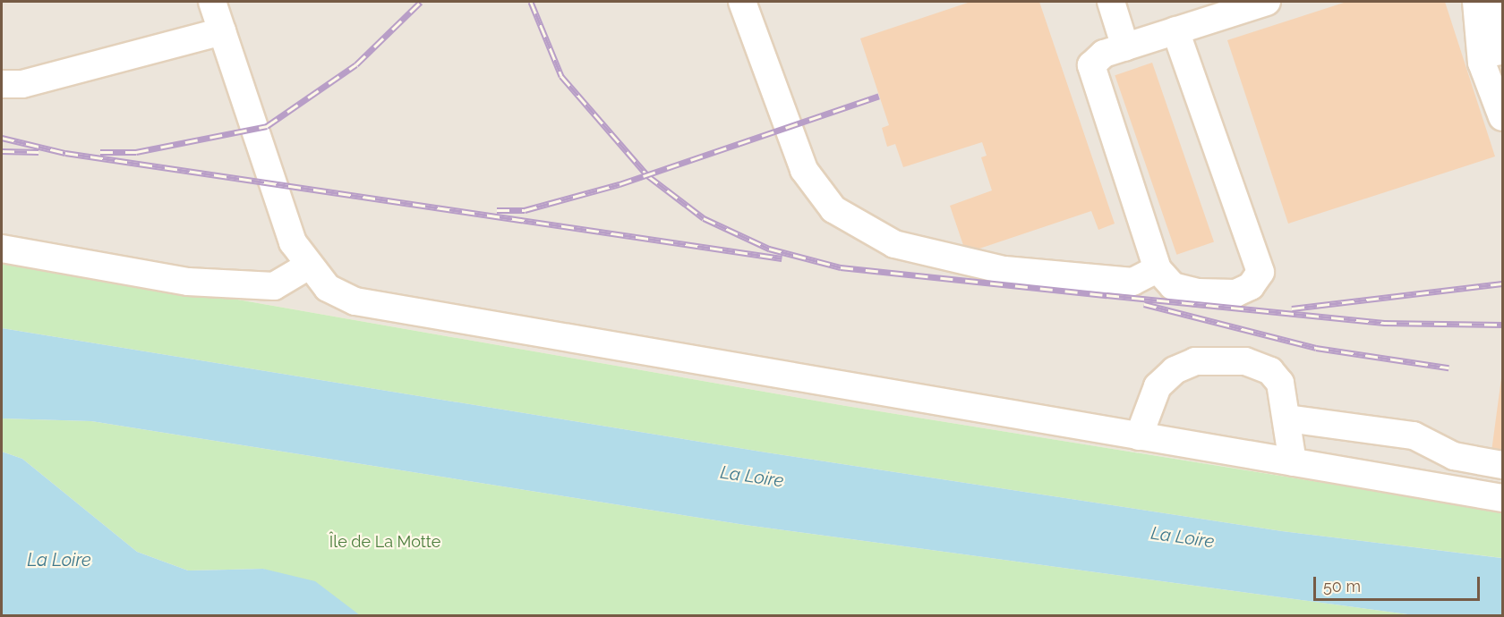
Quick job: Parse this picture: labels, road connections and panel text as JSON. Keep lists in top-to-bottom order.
{
  "water": ["La Loire"],
  "parks": ["Île de La Motte"],
  "scale_bar": "50 m"
}
